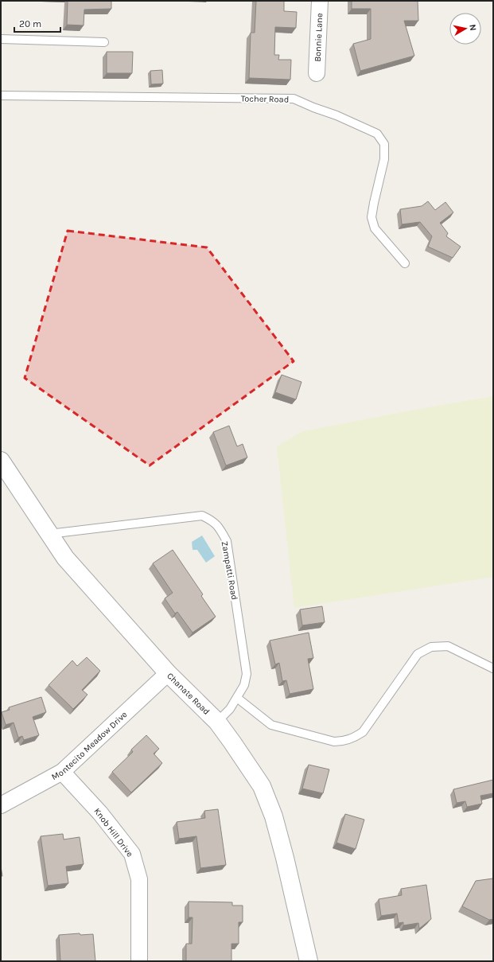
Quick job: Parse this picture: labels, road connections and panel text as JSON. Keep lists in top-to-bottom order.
{
  "streets": {
    "street": [
      "Bonnie Lane",
      "Chanate Road",
      "Montecito Meadow Drive",
      "Knob Hill Drive"
    ],
    "lane": ["Tocher Road", "Zampatti Road"]
  },
  "crossings": [
    ["Zampatti Road", "Chanate Road"],
    ["Chanate Road", "Montecito Meadow Drive"],
    ["Montecito Meadow Drive", "Knob Hill Drive"]
  ],
  "scale_bar": "20 m",
  "north": "right"
}
